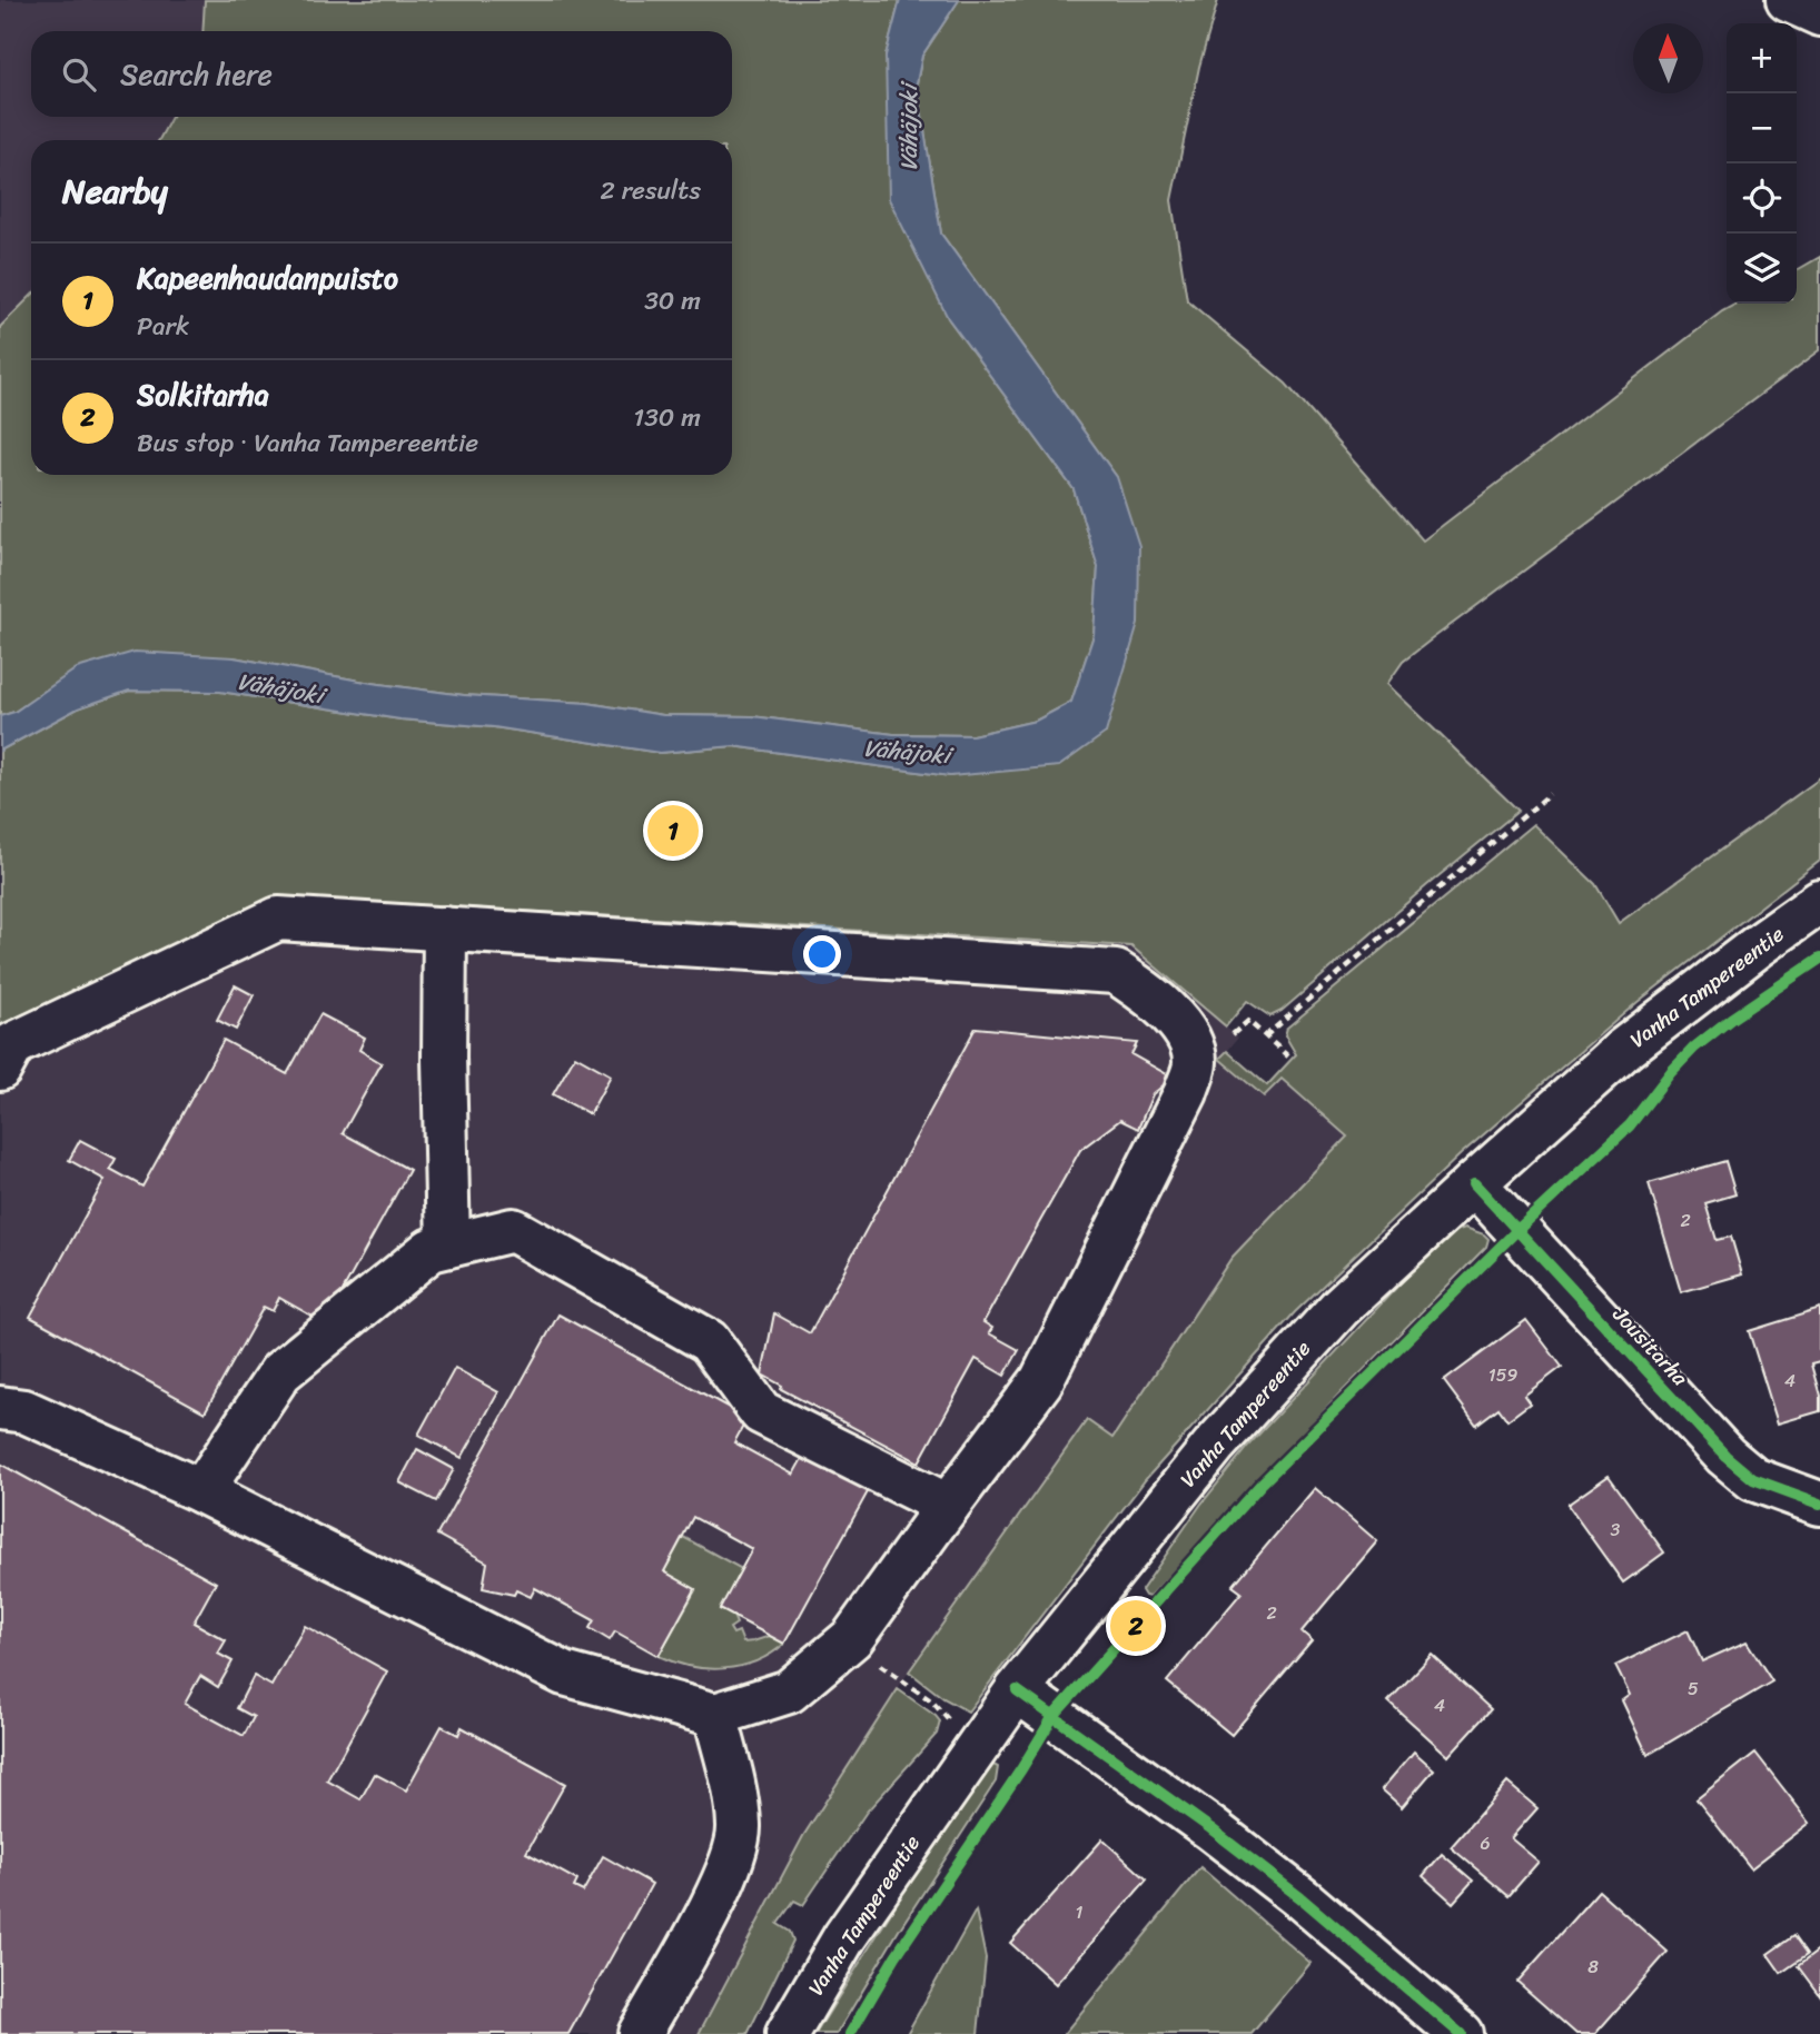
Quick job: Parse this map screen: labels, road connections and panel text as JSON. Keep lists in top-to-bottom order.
{
  "streets": {
    "main road": ["Vanha Tampereentie", "Jousitarha"]
  },
  "crossings": [
    ["Vanha Tampereentie", "Jousitarha"]
  ],
  "water": ["Vähäjoki"],
  "house_numbers": [
    "2",
    "159",
    "4",
    "3",
    "2",
    "5",
    "4",
    "6",
    "1",
    "8"
  ],
  "north": "top",
  "page": {
    "map_buttons": ["+", "−"],
    "search": "Search here",
    "heading": ["Nearby", "2 results"],
    "list": [
      {
        "mark": "1",
        "name": "Kapeenhaudanpuisto",
        "note": "Park",
        "value": "30 m"
      },
      {
        "mark": "2",
        "name": "Solkitarha",
        "note": "Bus stop · Vanha Tampereentie",
        "value": "130 m"
      }
    ],
    "pins": ["1", "2"]
  }
}
